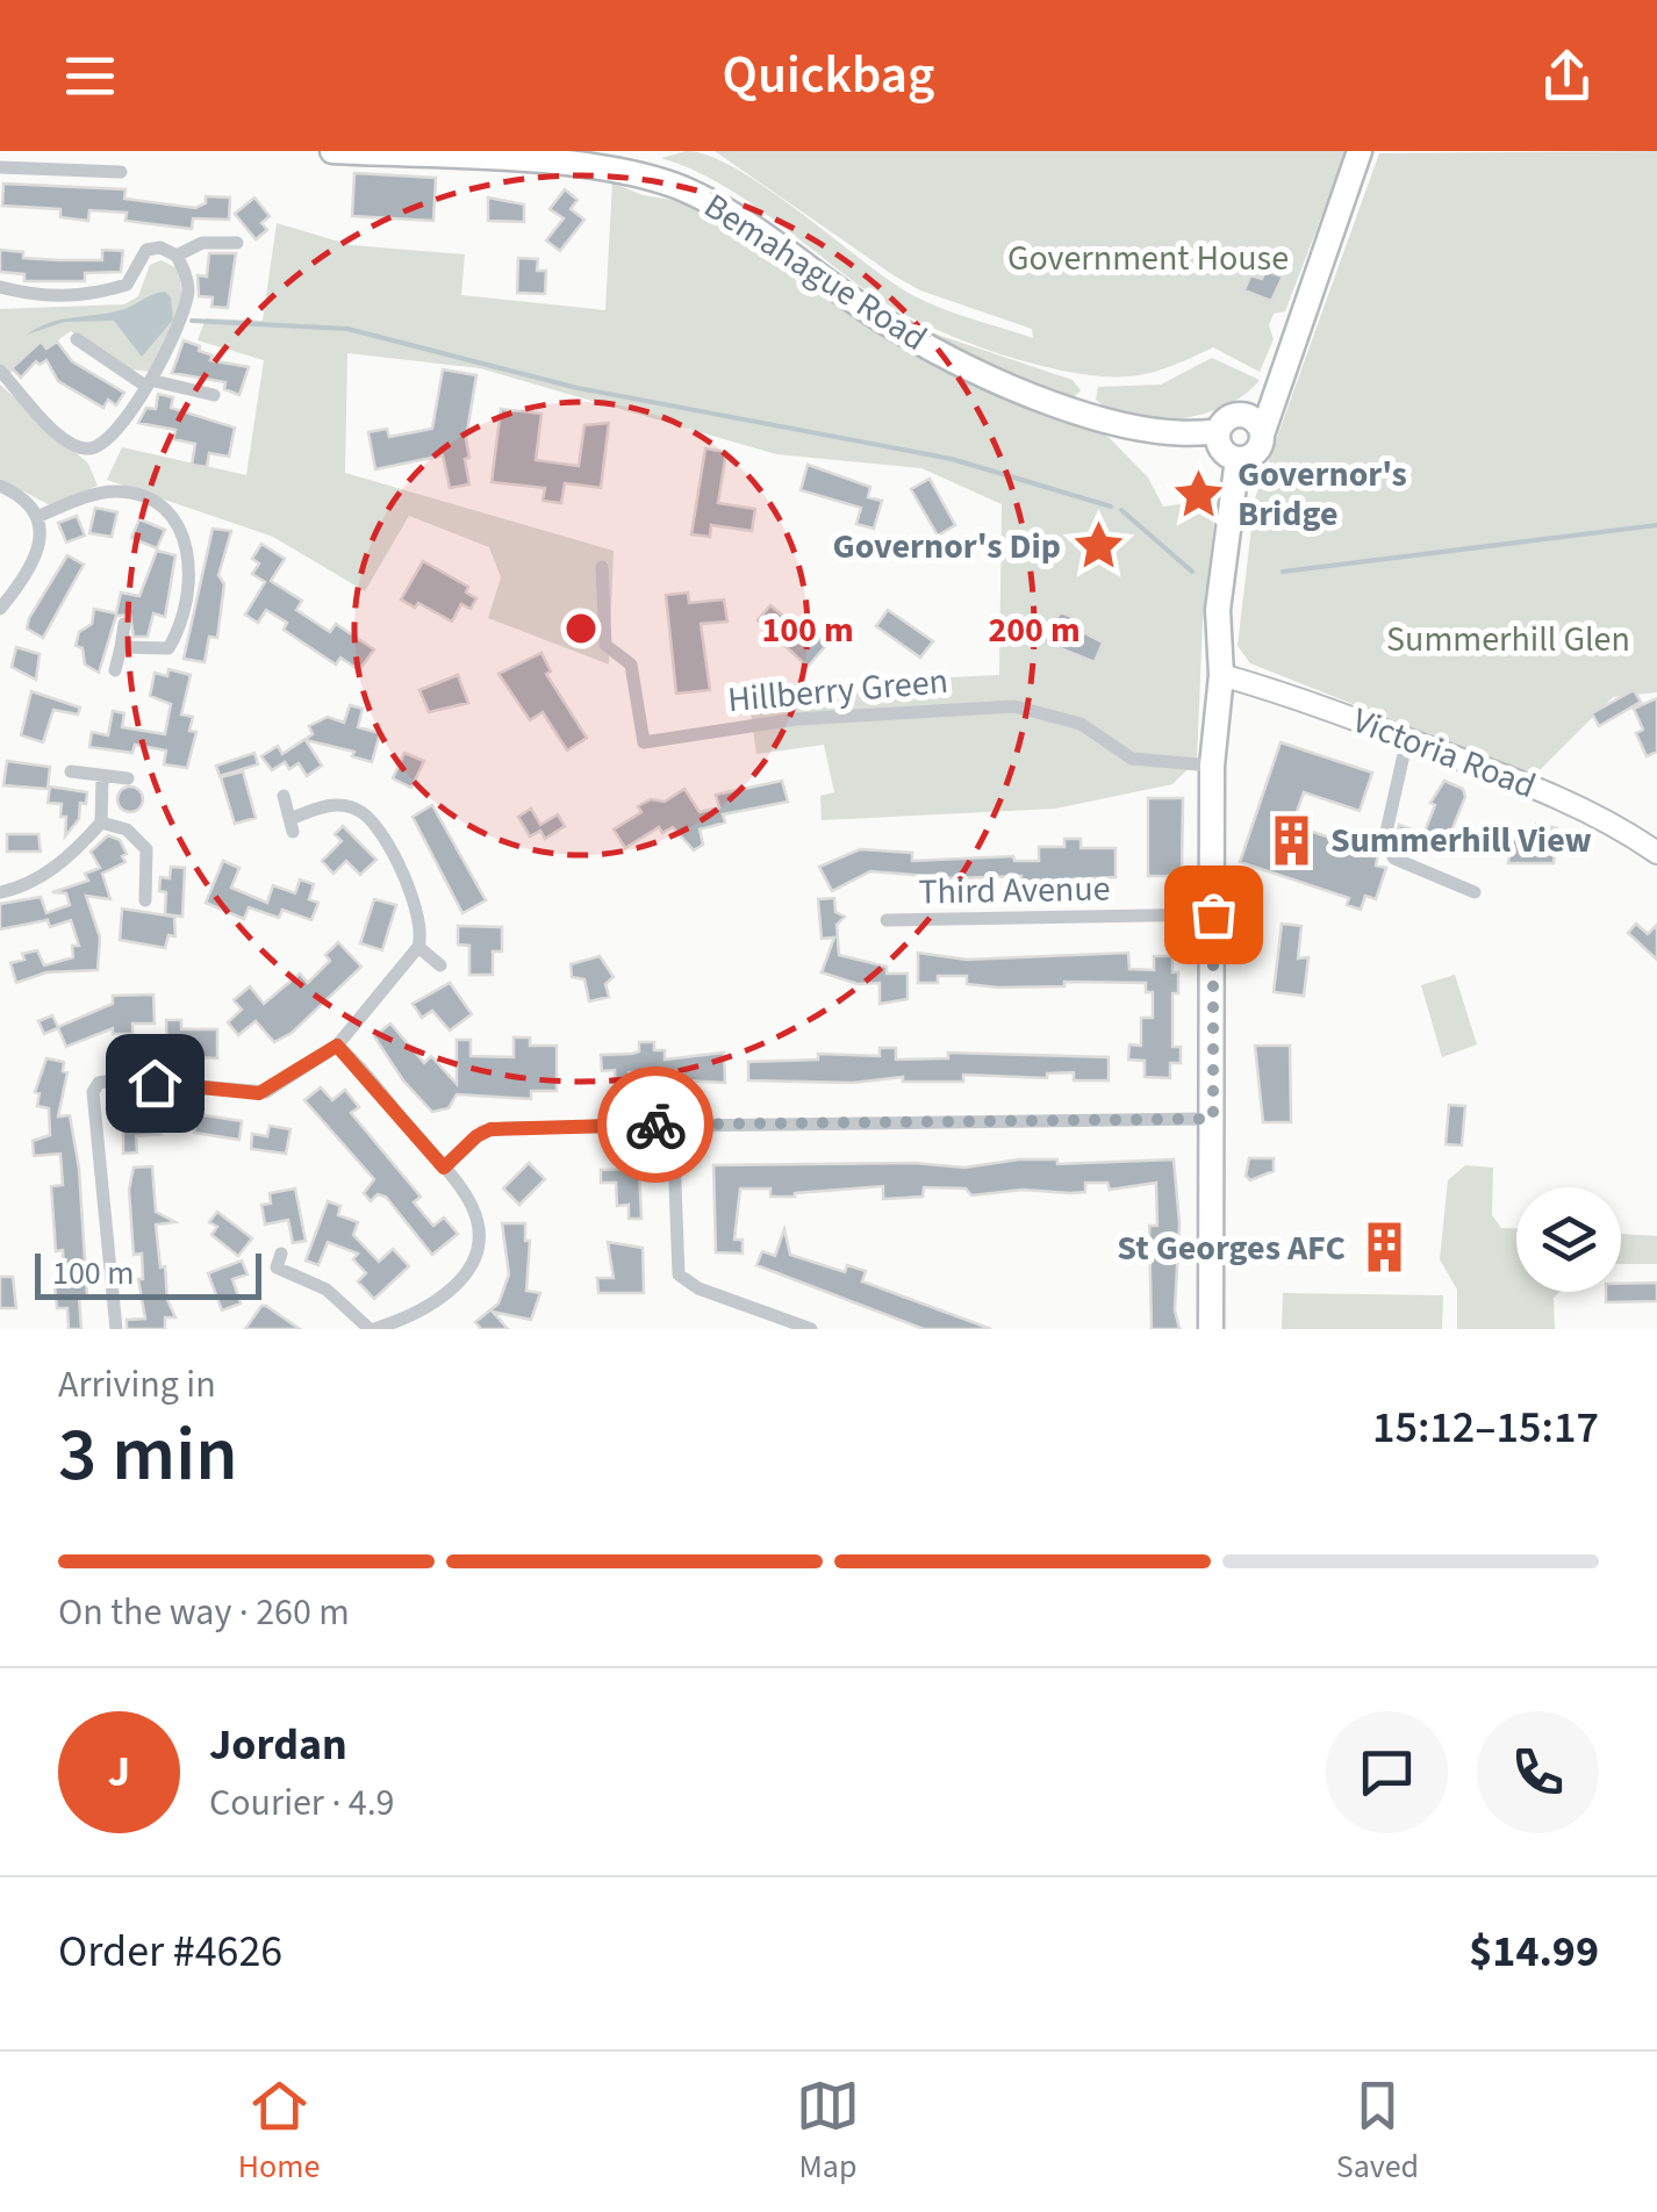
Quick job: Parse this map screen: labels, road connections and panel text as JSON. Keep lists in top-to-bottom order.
{
  "streets": {
    "highway": ["Bemahague Road"],
    "main road": ["Victoria Road"],
    "street": ["Hillberry Green", "Third Avenue"]
  },
  "parks": ["Government House", "Summerhill Glen"],
  "places": {
    "place": ["Governor's Bridge", "Governor's Dip"],
    "building": ["Summerhill View", "St Georges AFC"]
  },
  "scale_bar": "100 m",
  "page": {
    "header": "Quickbag",
    "scale": "100 m",
    "heading": ["3 min", "Arriving in", "15:12–15:17"],
    "panel": [
      "Jordan",
      "Courier · 4.9",
      "Order #4626",
      "$14.99"
    ],
    "bar": "On the way · 260 m",
    "round": "J",
    "tabs": ["Home", "Map", "Saved"]
  },
  "rings": ["100 m", "200 m"]
}
